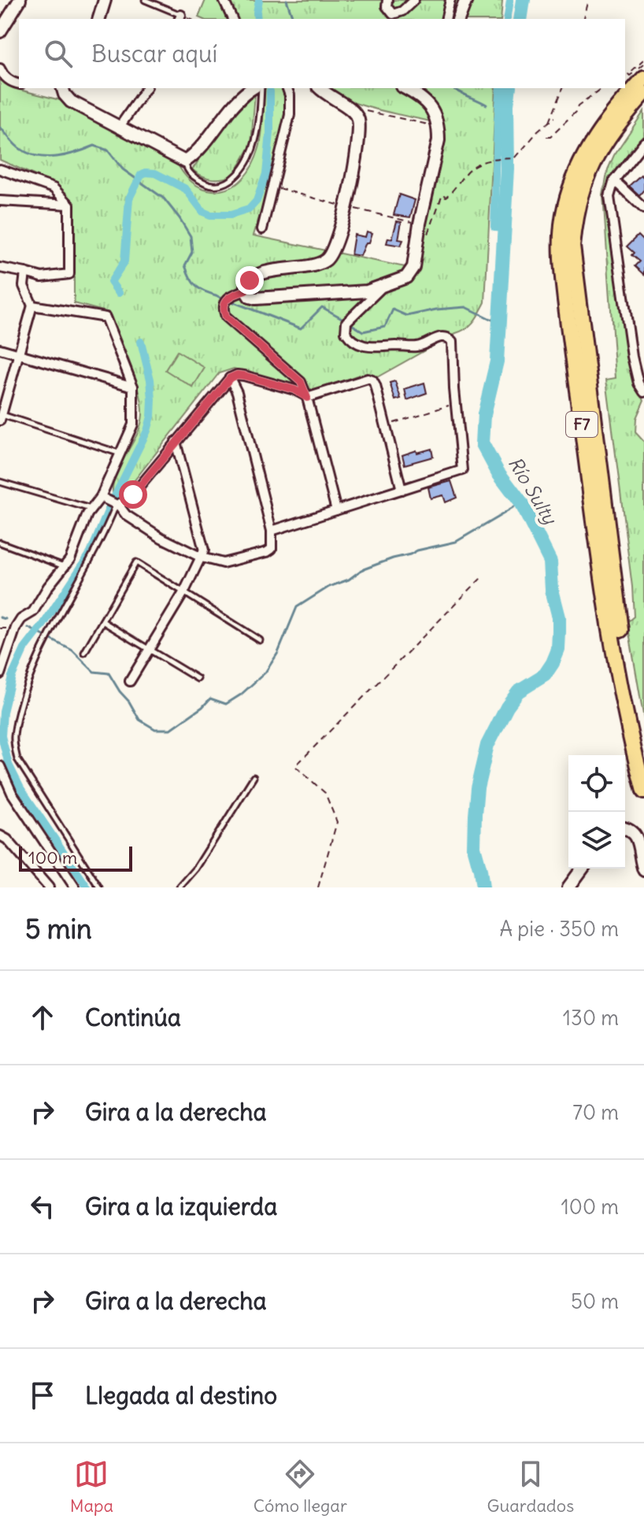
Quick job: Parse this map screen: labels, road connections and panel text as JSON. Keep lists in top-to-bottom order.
{
  "streets": {
    "highway": ["F7"]
  },
  "water": ["Río Sulty"],
  "scale_bar": "100 m",
  "page": {
    "search": "Buscar aquí",
    "scale": "100 m",
    "heading": ["5 min", "A pie · 350 m"],
    "list": [
      ["Continúa", "130 m"],
      ["Gira a la derecha", "70 m"],
      ["Gira a la izquierda", "100 m"],
      ["Gira a la derecha", "50 m"],
      "Llegada al destino"
    ],
    "nav": ["Mapa", "Cómo llegar", "Guardados"]
  }
}
